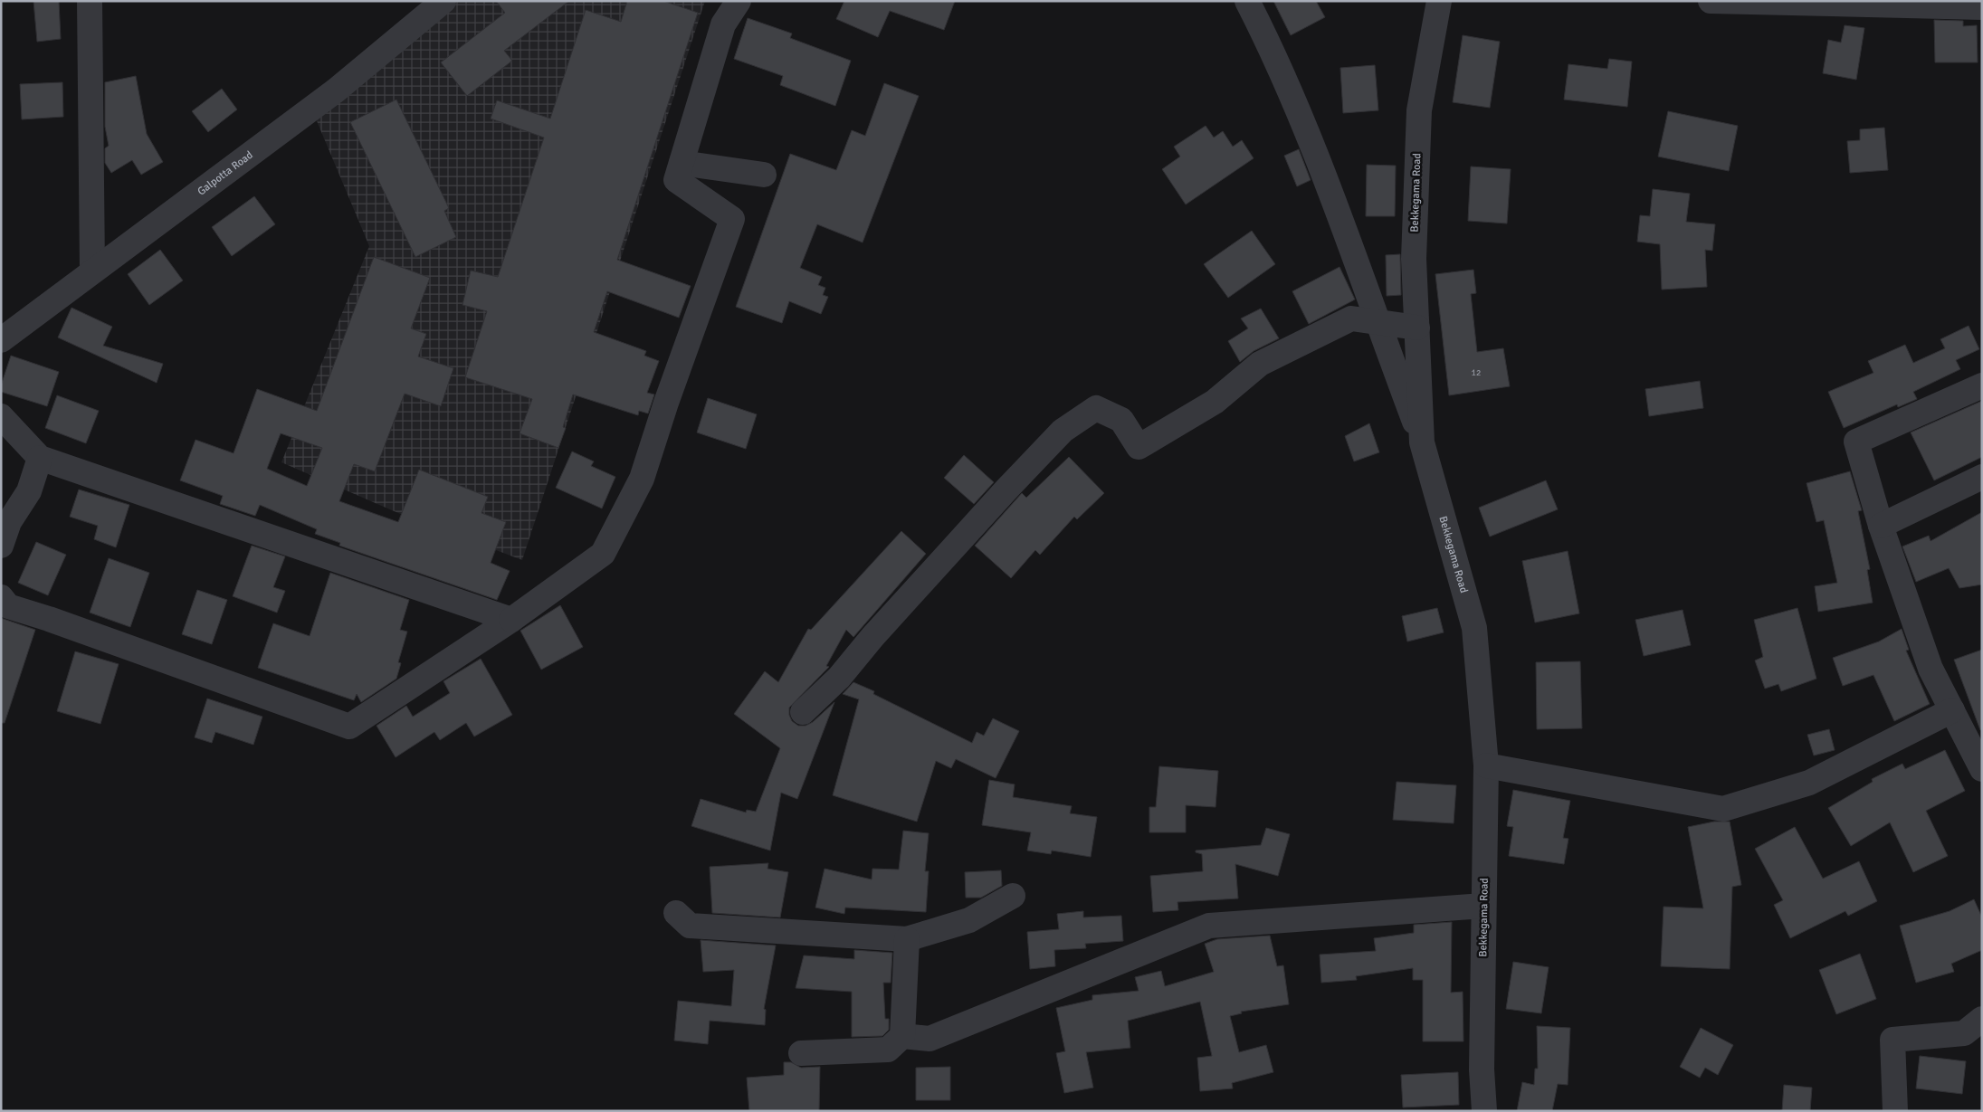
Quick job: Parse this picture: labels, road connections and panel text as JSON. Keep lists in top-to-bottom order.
{
  "streets": {
    "street": ["Galpotta Road", "Bekkegama Road"]
  },
  "house_numbers": ["12"]
}
